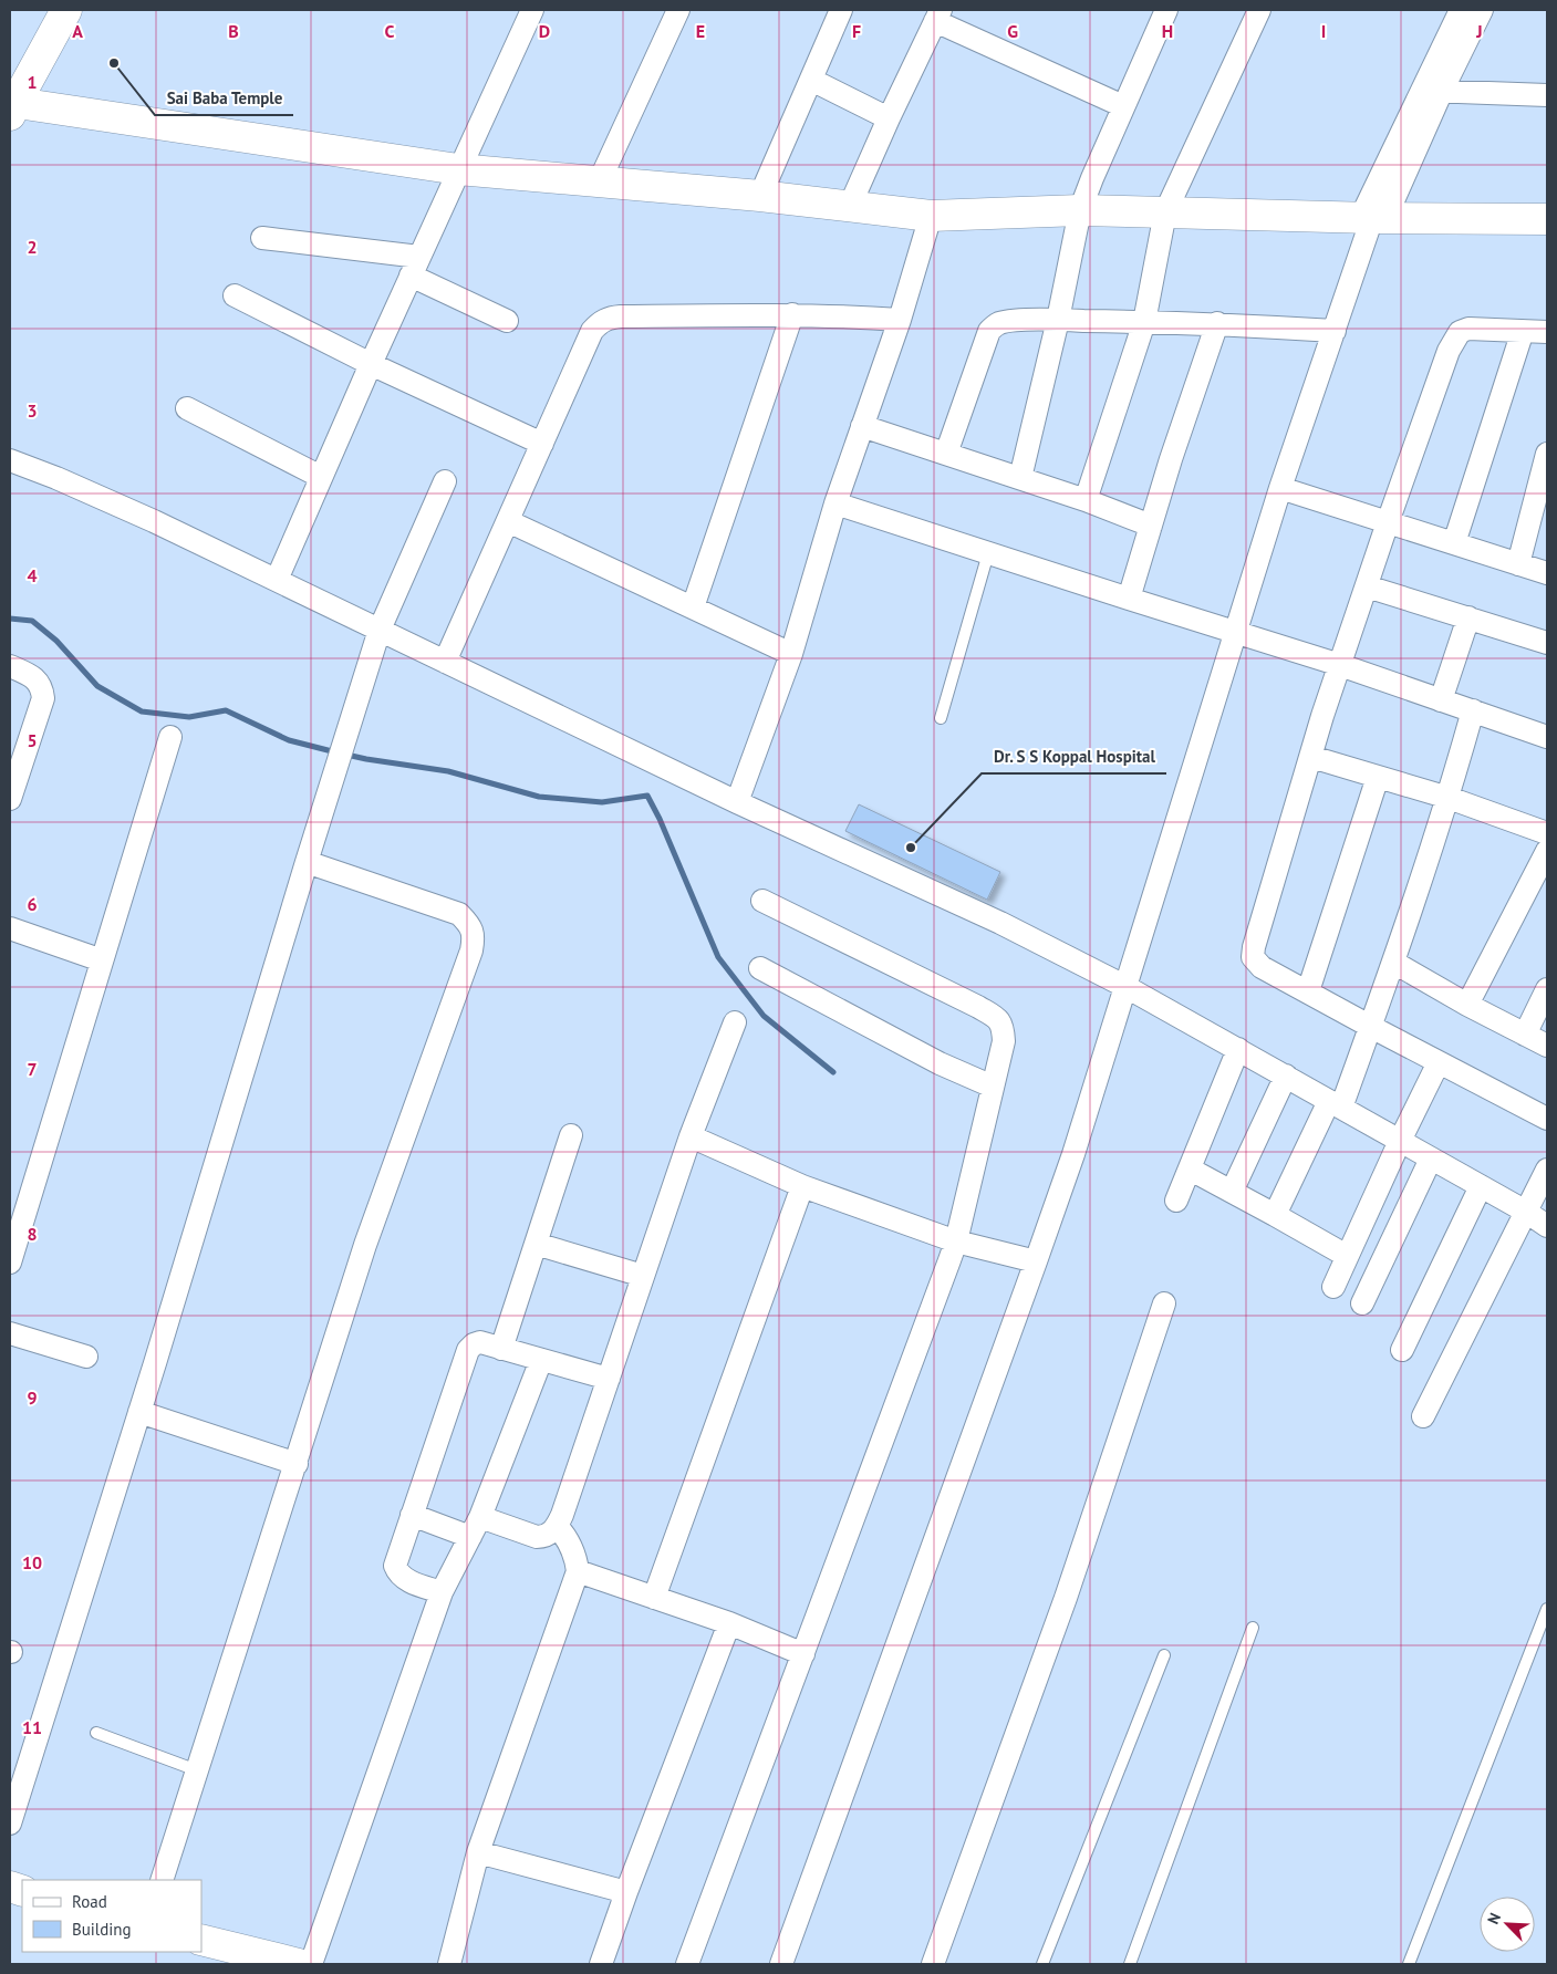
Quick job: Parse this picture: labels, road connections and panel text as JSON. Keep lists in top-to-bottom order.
{
  "places": ["Sai Baba Temple", "Dr. S S Koppal Hospital"],
  "legend": ["Road", "Building"],
  "north": "top left",
  "grid": {
    "columns": [
      "A",
      "B",
      "C",
      "D",
      "E",
      "F",
      "G",
      "H",
      "I",
      "J"
    ],
    "rows": [
      "1",
      "2",
      "3",
      "4",
      "5",
      "6",
      "7",
      "8",
      "9",
      "10",
      "11"
    ]
  }
}
